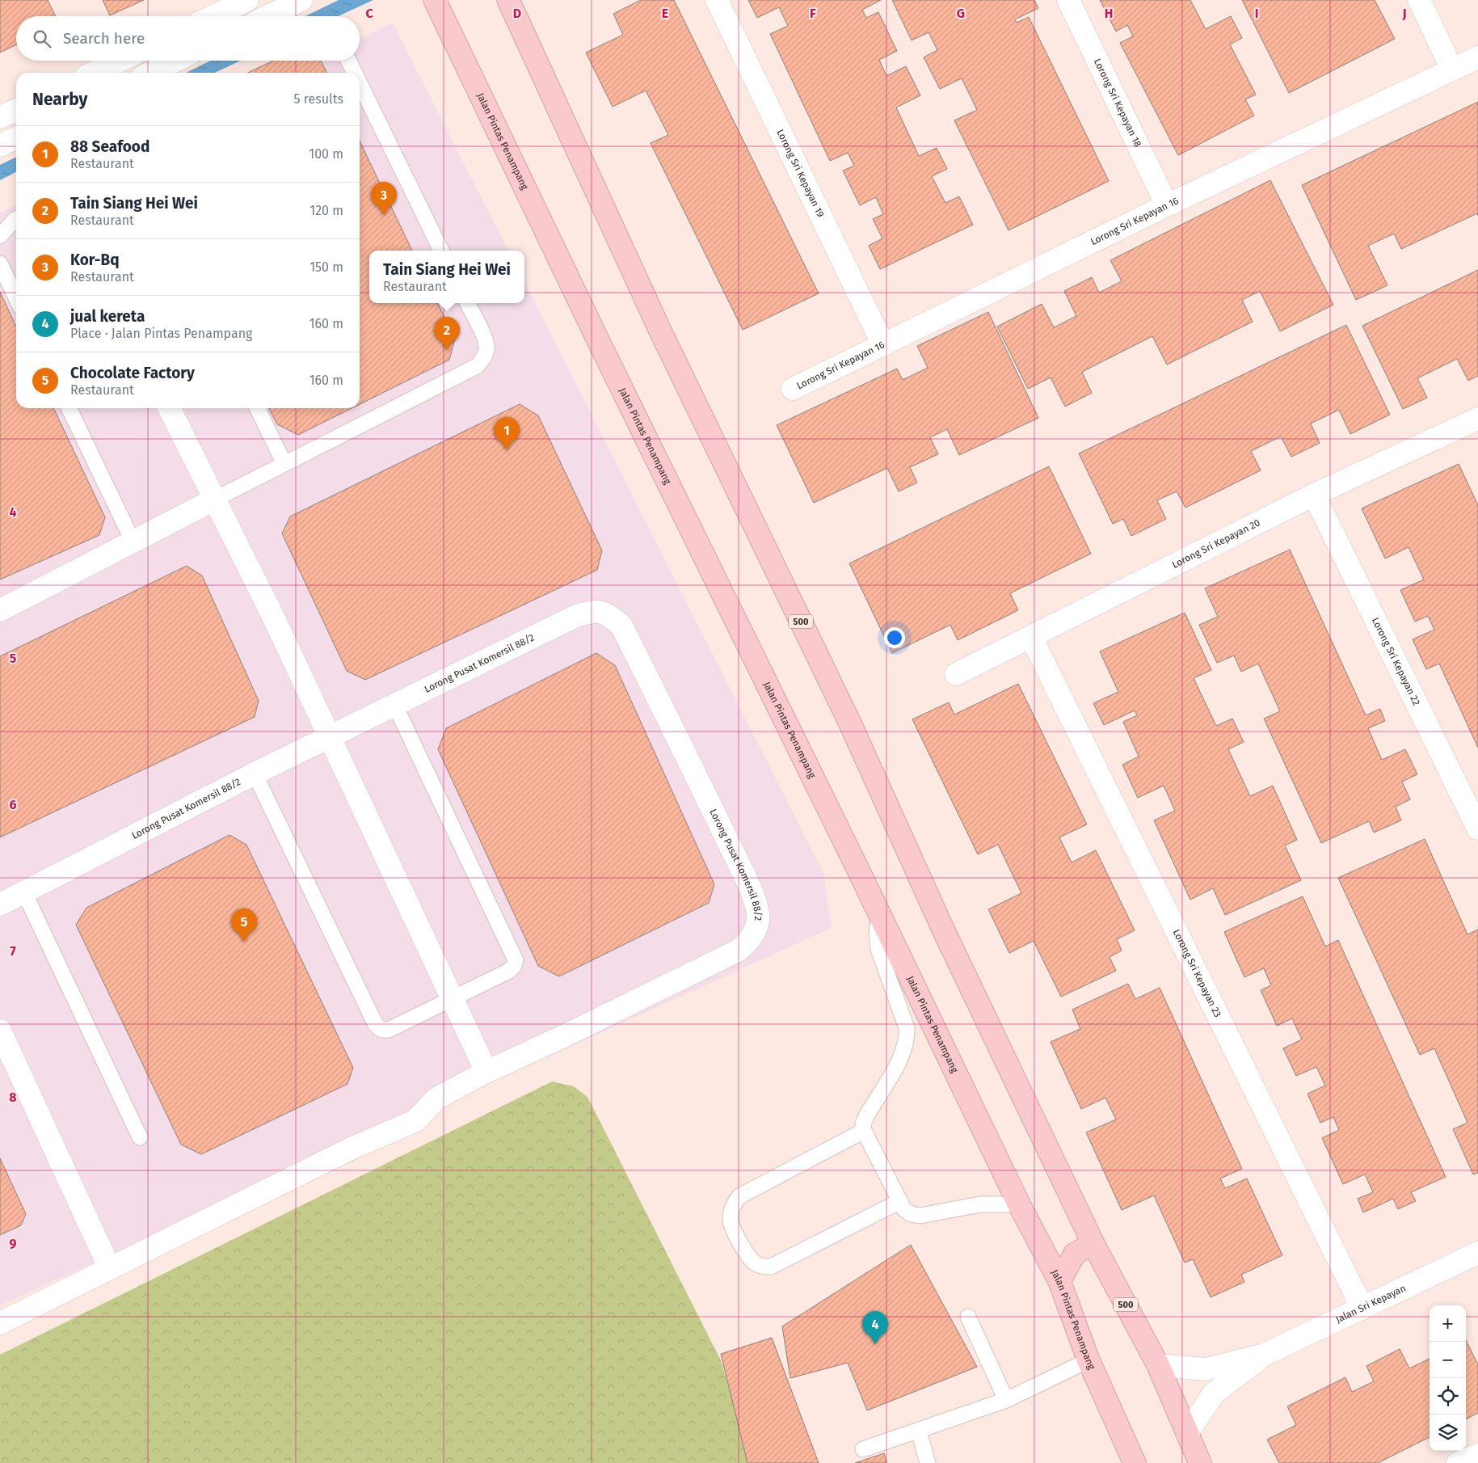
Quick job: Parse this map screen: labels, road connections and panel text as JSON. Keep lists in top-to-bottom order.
{
  "streets": {
    "main road": ["Jalan Pintas Penampang", "500"],
    "street": [
      "Lorong Sri Kepayan 18",
      "Lorong Sri Kepayan 19",
      "Lorong Sri Kepayan 16",
      "Lorong Sri Kepayan 20",
      "Lorong Sri Kepayan 22",
      "Lorong Pusat Komersil 88/2",
      "Lorong Sri Kepayan 23",
      "Jalan Sri Kepayan"
    ]
  },
  "crossings": [
    ["Lorong Sri Kepayan 18", "Lorong Sri Kepayan 16"],
    ["Lorong Sri Kepayan 19", "Lorong Sri Kepayan 16"],
    ["Lorong Sri Kepayan 20", "Lorong Sri Kepayan 22"],
    ["Lorong Sri Kepayan 20", "Lorong Sri Kepayan 23"],
    ["500", "Jalan Sri Kepayan"],
    ["Lorong Sri Kepayan 23", "Jalan Sri Kepayan"]
  ],
  "page": {
    "search": "Search here",
    "heading": ["Nearby", "5 results"],
    "list": [
      {
        "mark": "1",
        "name": "88 Seafood",
        "note": "Restaurant",
        "value": "100 m"
      },
      {
        "mark": "2",
        "name": "Tain Siang Hei Wei",
        "note": "Restaurant",
        "value": "120 m"
      },
      {
        "mark": "3",
        "name": "Kor-Bq",
        "note": "Restaurant",
        "value": "150 m"
      },
      {
        "mark": "4",
        "name": "jual kereta",
        "note": "Place · Jalan Pintas Penampang",
        "value": "160 m"
      },
      {
        "mark": "5",
        "name": "Chocolate Factory",
        "note": "Restaurant",
        "value": "160 m"
      }
    ],
    "pins": [
      "3",
      "2",
      "1",
      "5",
      "4"
    ],
    "popup": ["Tain Siang Hei Wei", "Restaurant"],
    "map_buttons": ["+", "−"]
  },
  "grid": {
    "columns": [
      "C",
      "D",
      "E",
      "F",
      "G",
      "H",
      "I",
      "J"
    ],
    "rows": [
      "4",
      "5",
      "6",
      "7",
      "8",
      "9"
    ]
  }
}
